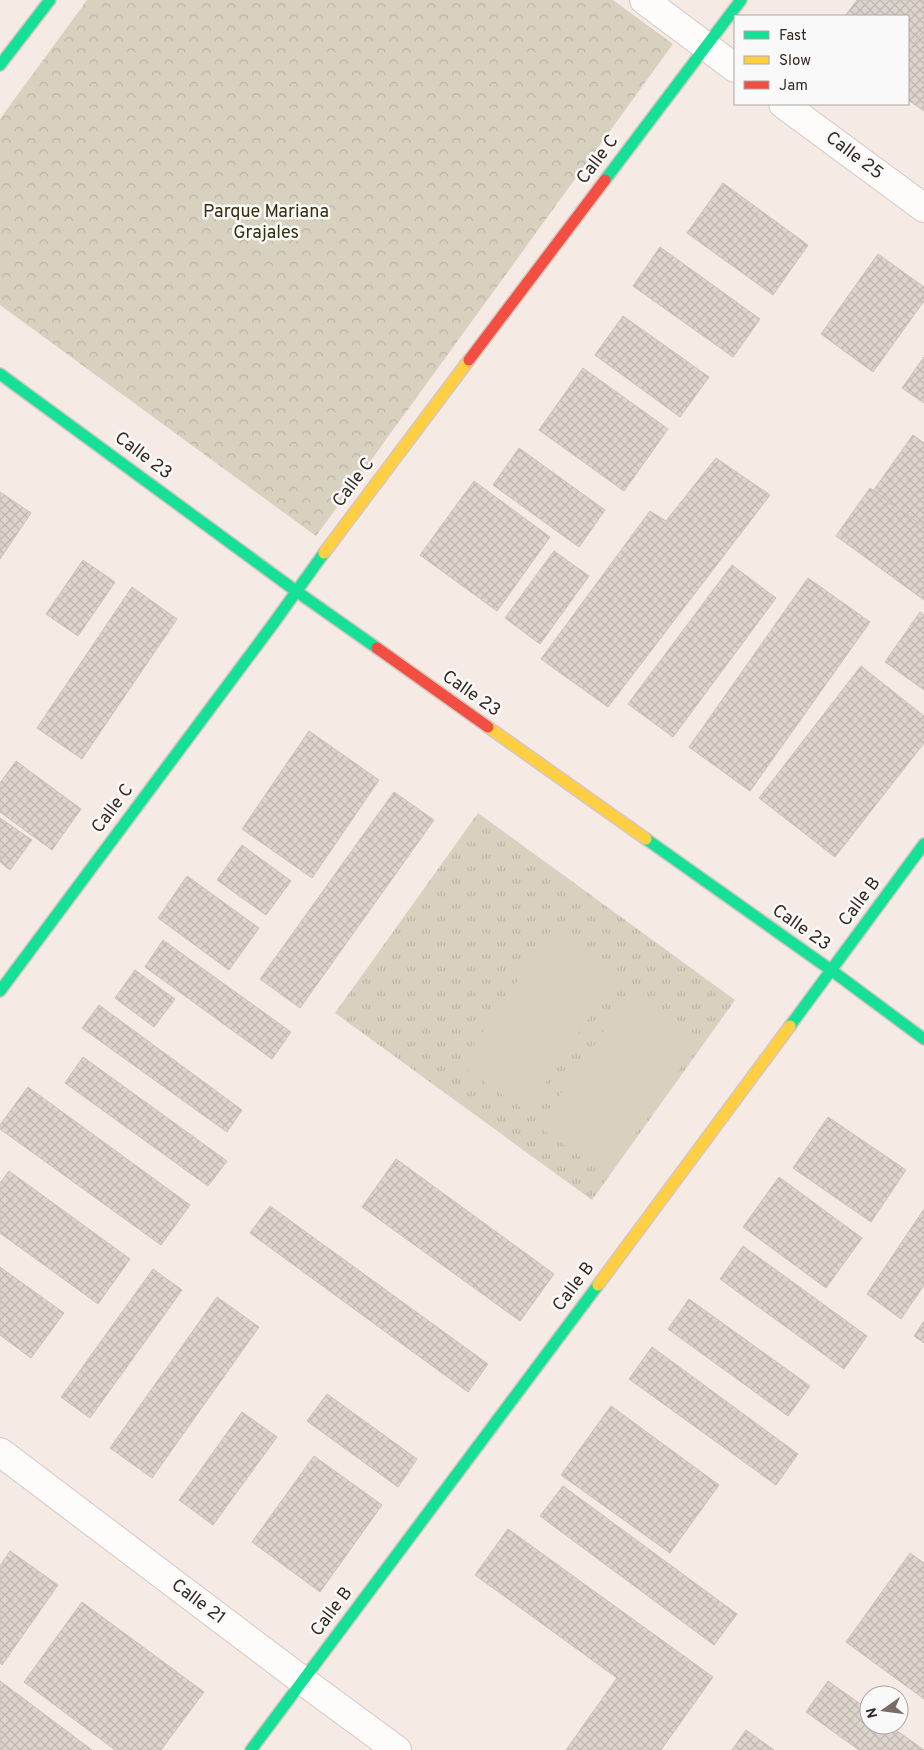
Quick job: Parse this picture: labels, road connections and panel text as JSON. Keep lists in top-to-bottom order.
{
  "streets": {
    "street": [
      "Calle 25",
      "Calle C",
      "Calle 23",
      "Calle B",
      "Calle 21"
    ]
  },
  "crossings": [
    ["Calle C", "Calle 23"],
    ["Calle 23", "Calle B"],
    ["Calle B", "Calle 21"]
  ],
  "parks": ["Parque Mariana Grajales"],
  "legend": ["Fast", "Slow", "Jam"],
  "north": "left"
}
